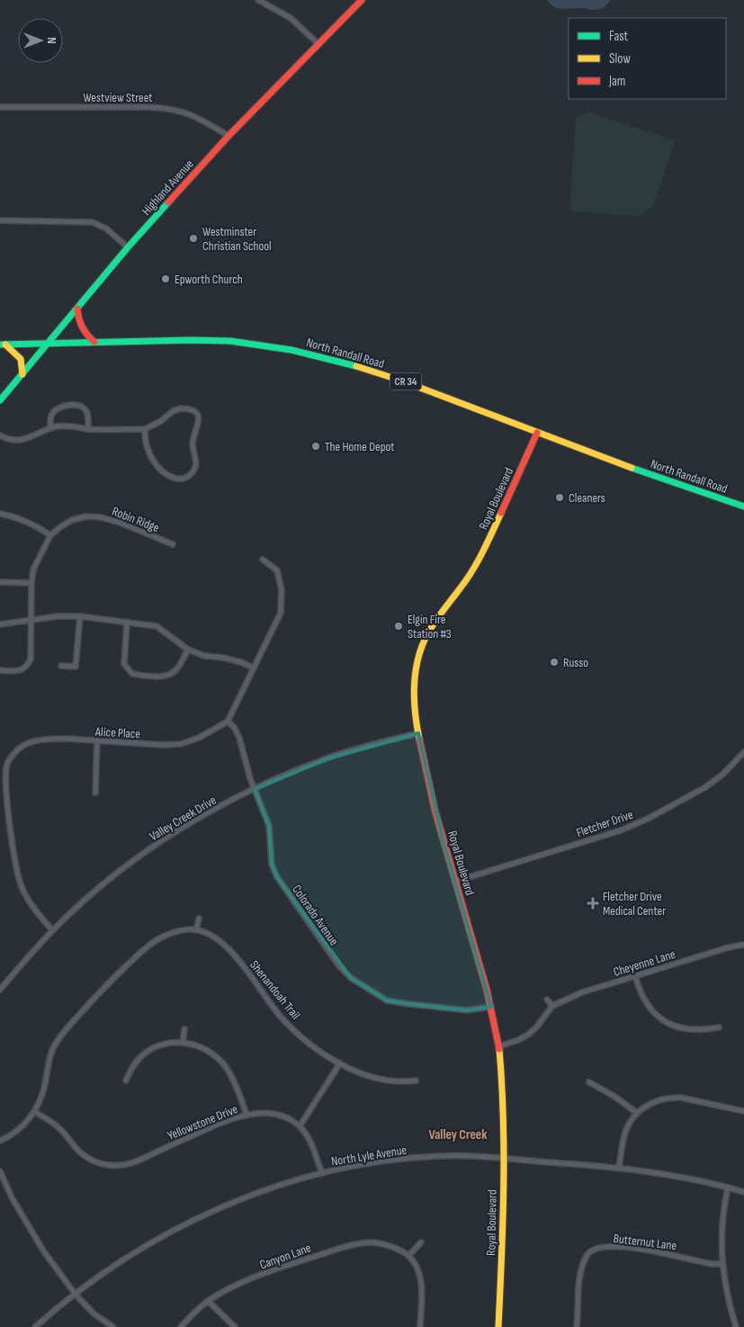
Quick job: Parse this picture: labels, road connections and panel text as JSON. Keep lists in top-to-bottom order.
{
  "streets": {
    "main road": [
      "Highland Avenue",
      "North Randall Road",
      "CR 34",
      "Royal Boulevard"
    ],
    "street": [
      "Westview Street",
      "Robin Ridge",
      "Alice Place",
      "Valley Creek Drive",
      "Fletcher Drive",
      "Colorado Avenue",
      "Cheyenne Lane",
      "Shenandoah Trail",
      "Yellowstone Drive",
      "North Lyle Avenue",
      "Butternut Lane",
      "Canyon Lane"
    ]
  },
  "crossings": [
    ["Westview Street", "Highland Avenue"],
    ["Highland Avenue", "North Randall Road"],
    ["North Randall Road", "Royal Boulevard"],
    ["Royal Boulevard", "Valley Creek Drive"],
    ["Royal Boulevard", "Fletcher Drive"],
    ["Royal Boulevard", "Colorado Avenue"],
    ["Royal Boulevard", "Cheyenne Lane"],
    ["Royal Boulevard", "North Lyle Avenue"],
    ["Alice Place", "Valley Creek Drive"],
    ["Alice Place", "Colorado Avenue"],
    ["Valley Creek Drive", "Colorado Avenue"]
  ],
  "districts": ["Valley Creek"],
  "places": {
    "other": [
      "Westminster Christian School",
      "Epworth Church",
      "The Home Depot",
      "Cleaners",
      "Elgin Fire Station #3",
      "Russo"
    ],
    "health": ["Fletcher Drive Medical Center"]
  },
  "legend": ["Fast", "Slow", "Jam"],
  "north": "right"
}
